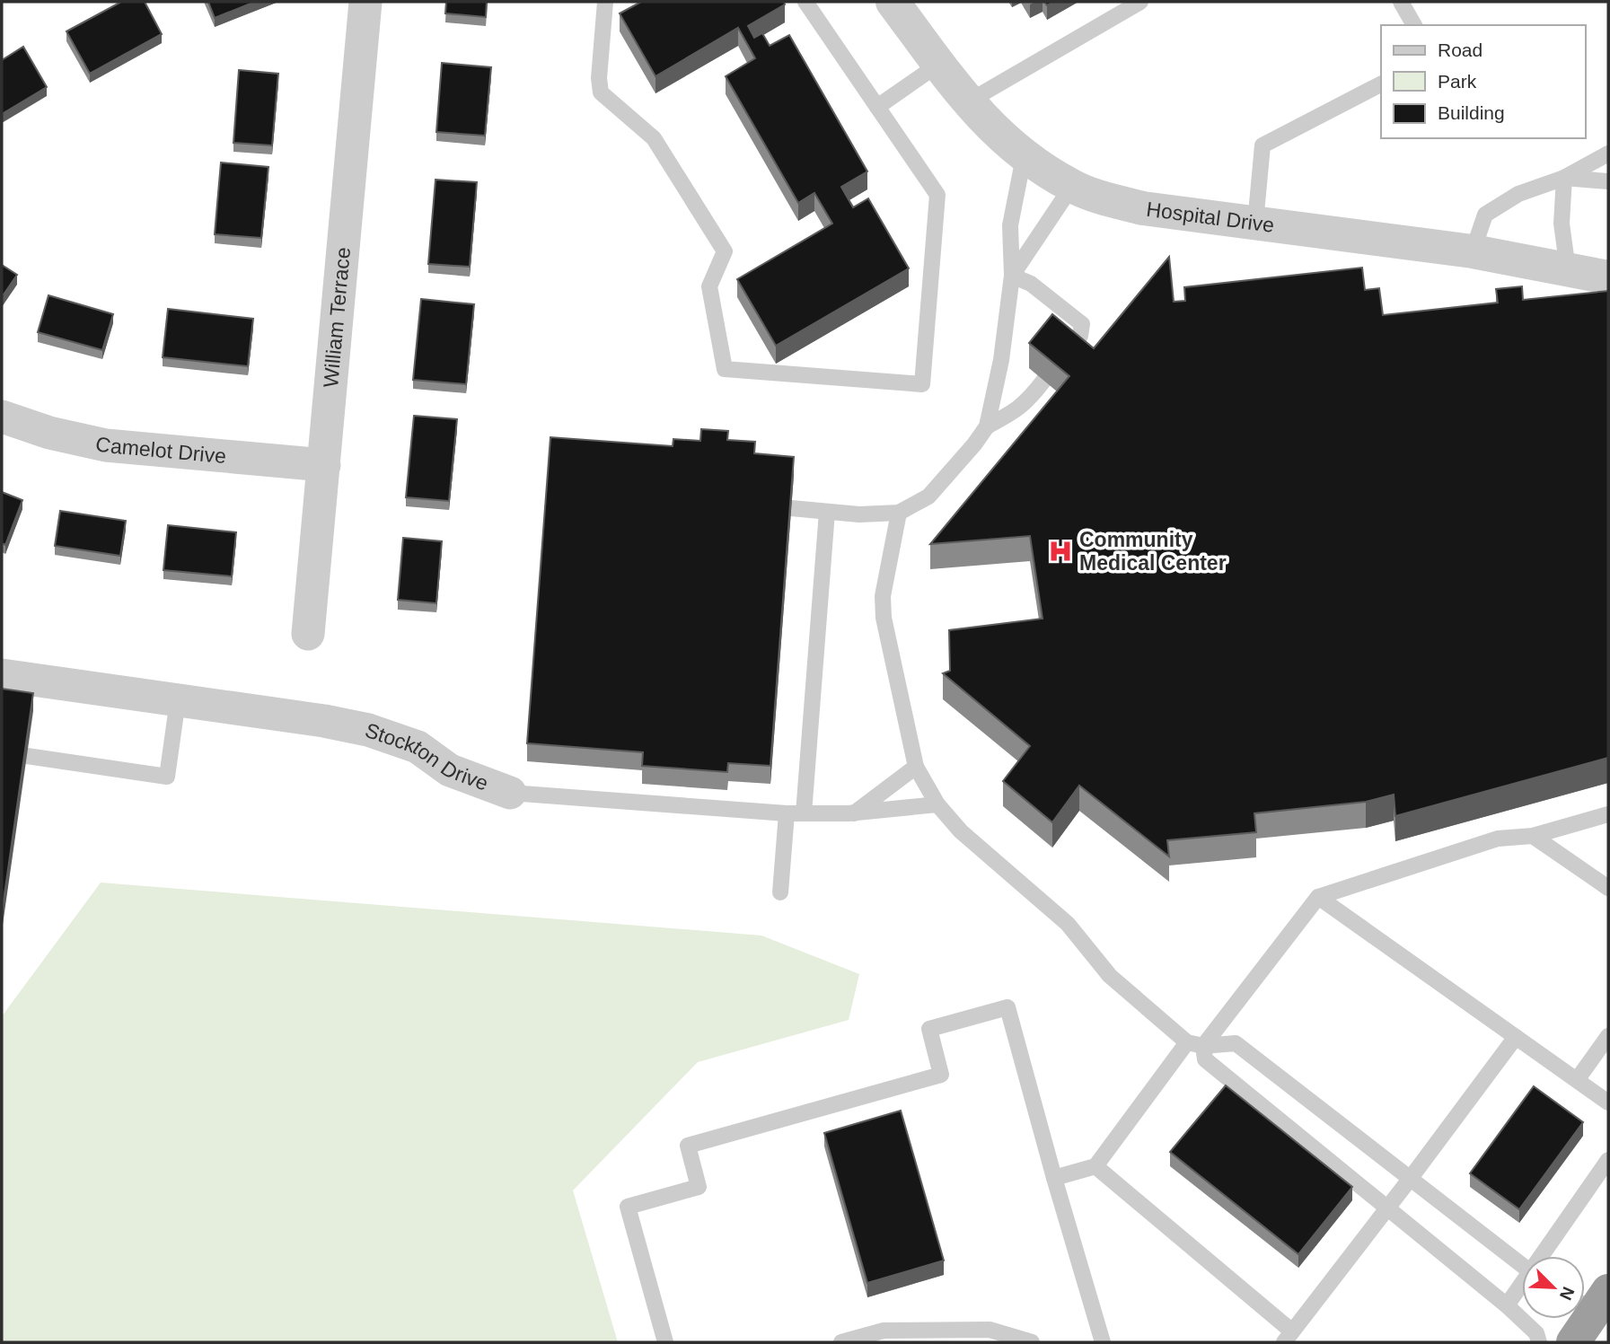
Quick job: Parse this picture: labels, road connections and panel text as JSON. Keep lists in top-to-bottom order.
{
  "streets": {
    "street": [
      "Hospital Drive",
      "William Terrace",
      "Camelot Drive",
      "Stockton Drive"
    ]
  },
  "crossings": [
    ["William Terrace", "Camelot Drive"]
  ],
  "places": {
    "hospital": ["Community Medical Center"]
  },
  "legend": ["Road", "Park", "Building"],
  "north": "bottom right"
}
